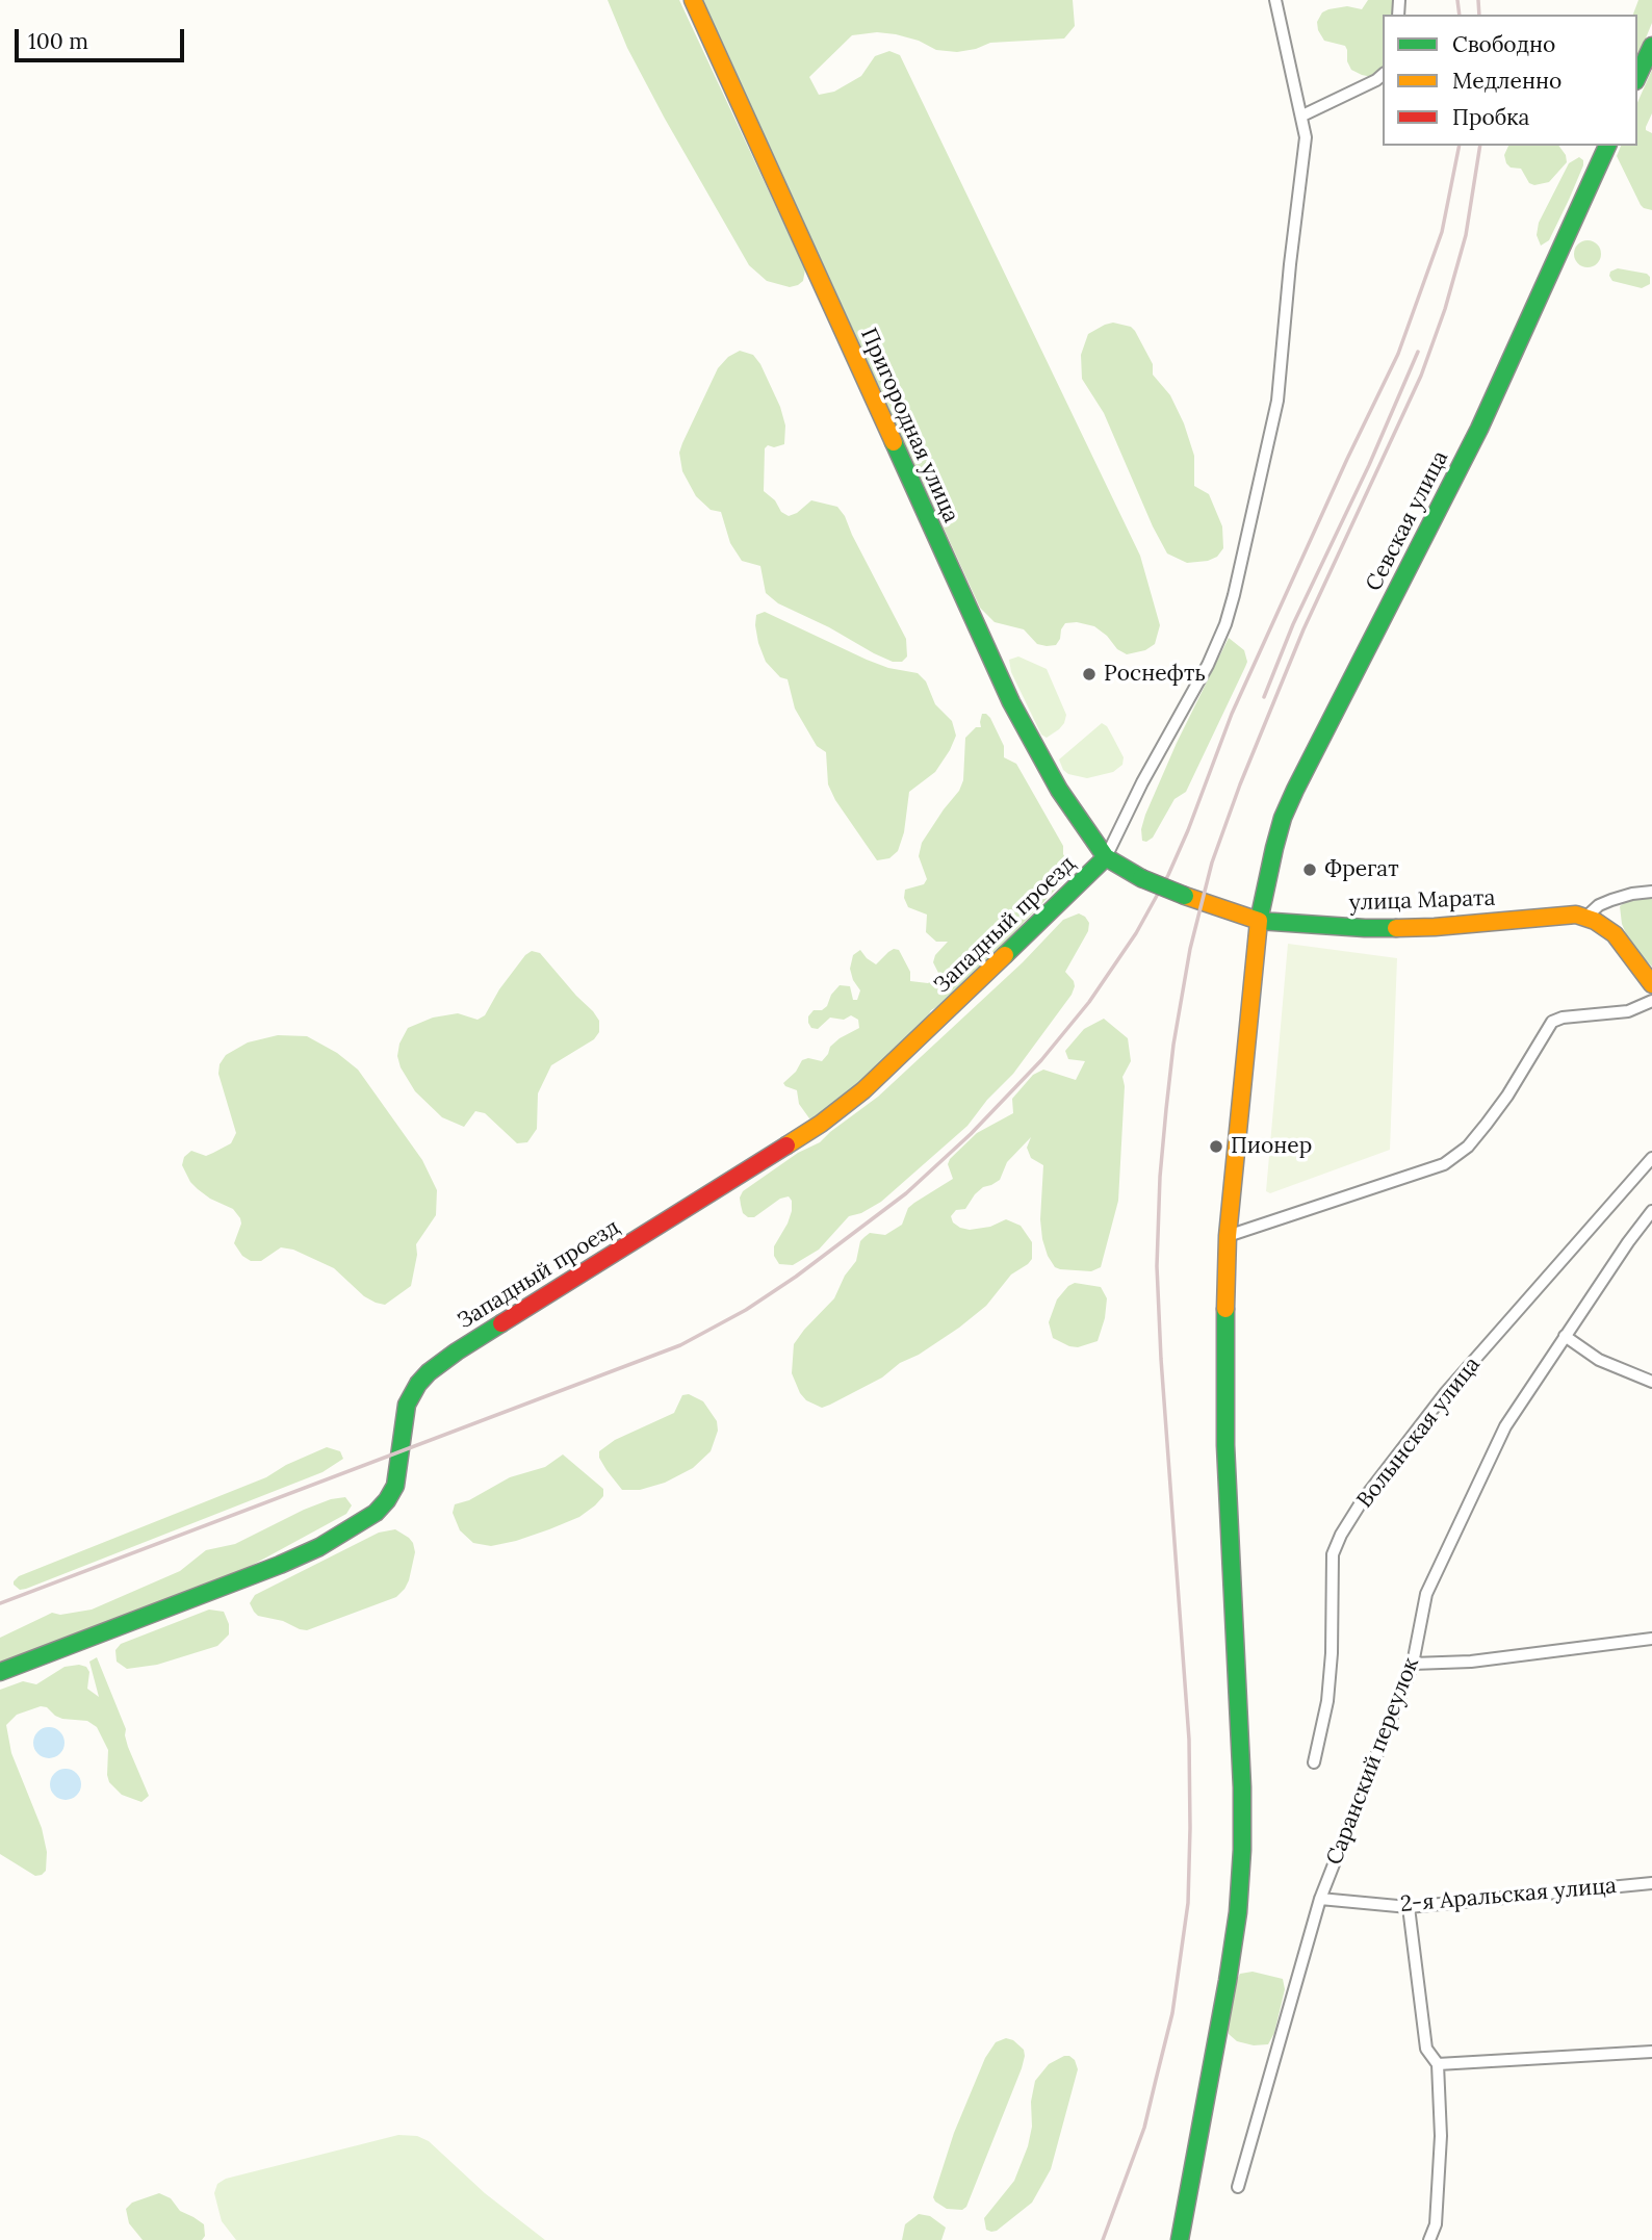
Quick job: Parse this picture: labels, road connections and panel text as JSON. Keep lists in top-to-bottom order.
{
  "streets": {
    "main road": [
      "Пригородная улица",
      "Севская улица",
      "улица Марата",
      "Западный проезд"
    ],
    "street": ["Волынская улица", "Саранский переулок", "2-я Аральская улица"]
  },
  "crossings": [
    ["Пригородная улица", "улица Марата"],
    ["Пригородная улица", "Западный проезд"],
    ["Севская улица", "улица Марата"],
    ["улица Марата", "Западный проезд"],
    ["Саранский переулок", "2-я Аральская улица"]
  ],
  "places": ["Роснефть", "Фрегат", "Пионер"],
  "legend": ["Свободно", "Медленно", "Пробка"],
  "scale_bar": "100 m"
}
